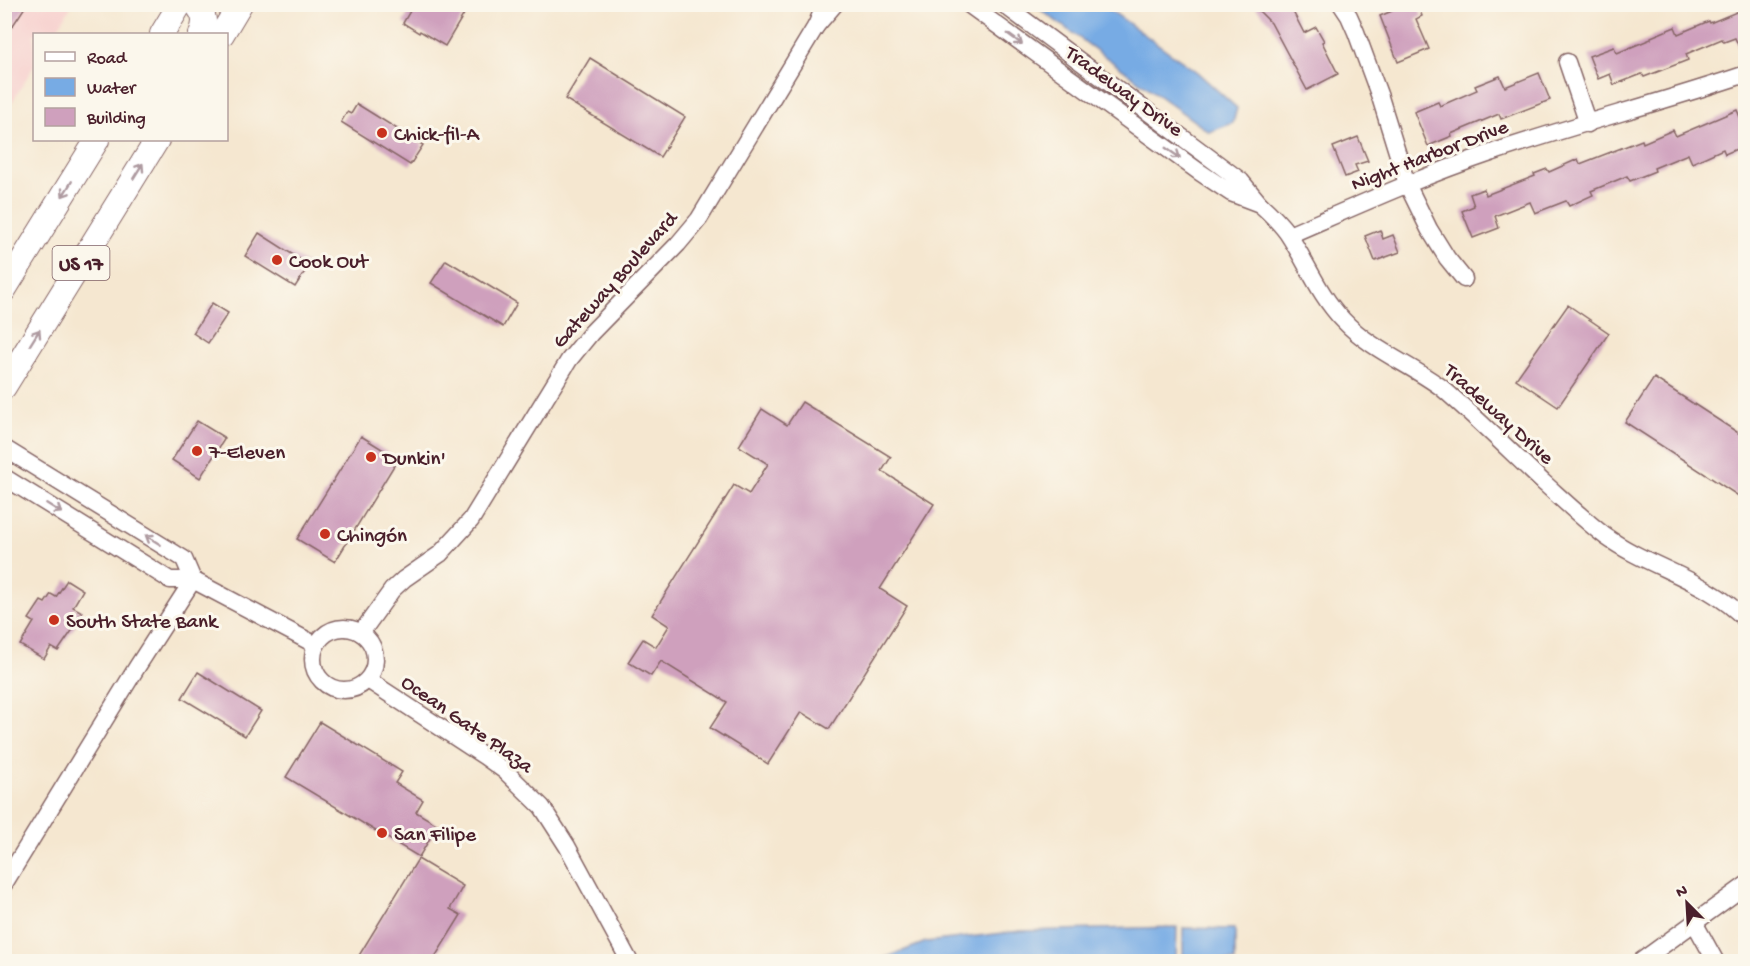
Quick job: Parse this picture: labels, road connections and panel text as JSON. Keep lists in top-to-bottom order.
{
  "streets": {
    "highway": ["US 17"],
    "street": [
      "Tradeway Drive",
      "Night Harbor Drive",
      "Gateway Boulevard",
      "Ocean Gate Plaza"
    ]
  },
  "crossings": [
    ["Tradeway Drive", "Night Harbor Drive"],
    ["Gateway Boulevard", "Ocean Gate Plaza"]
  ],
  "places": [
    "Chick-fil-A",
    "Cook Out",
    "7-Eleven",
    "Dunkin'",
    "Chingón",
    "South State Bank",
    "San Filipe"
  ],
  "legend": ["Road", "Water", "Building"],
  "north": "top left"
}
